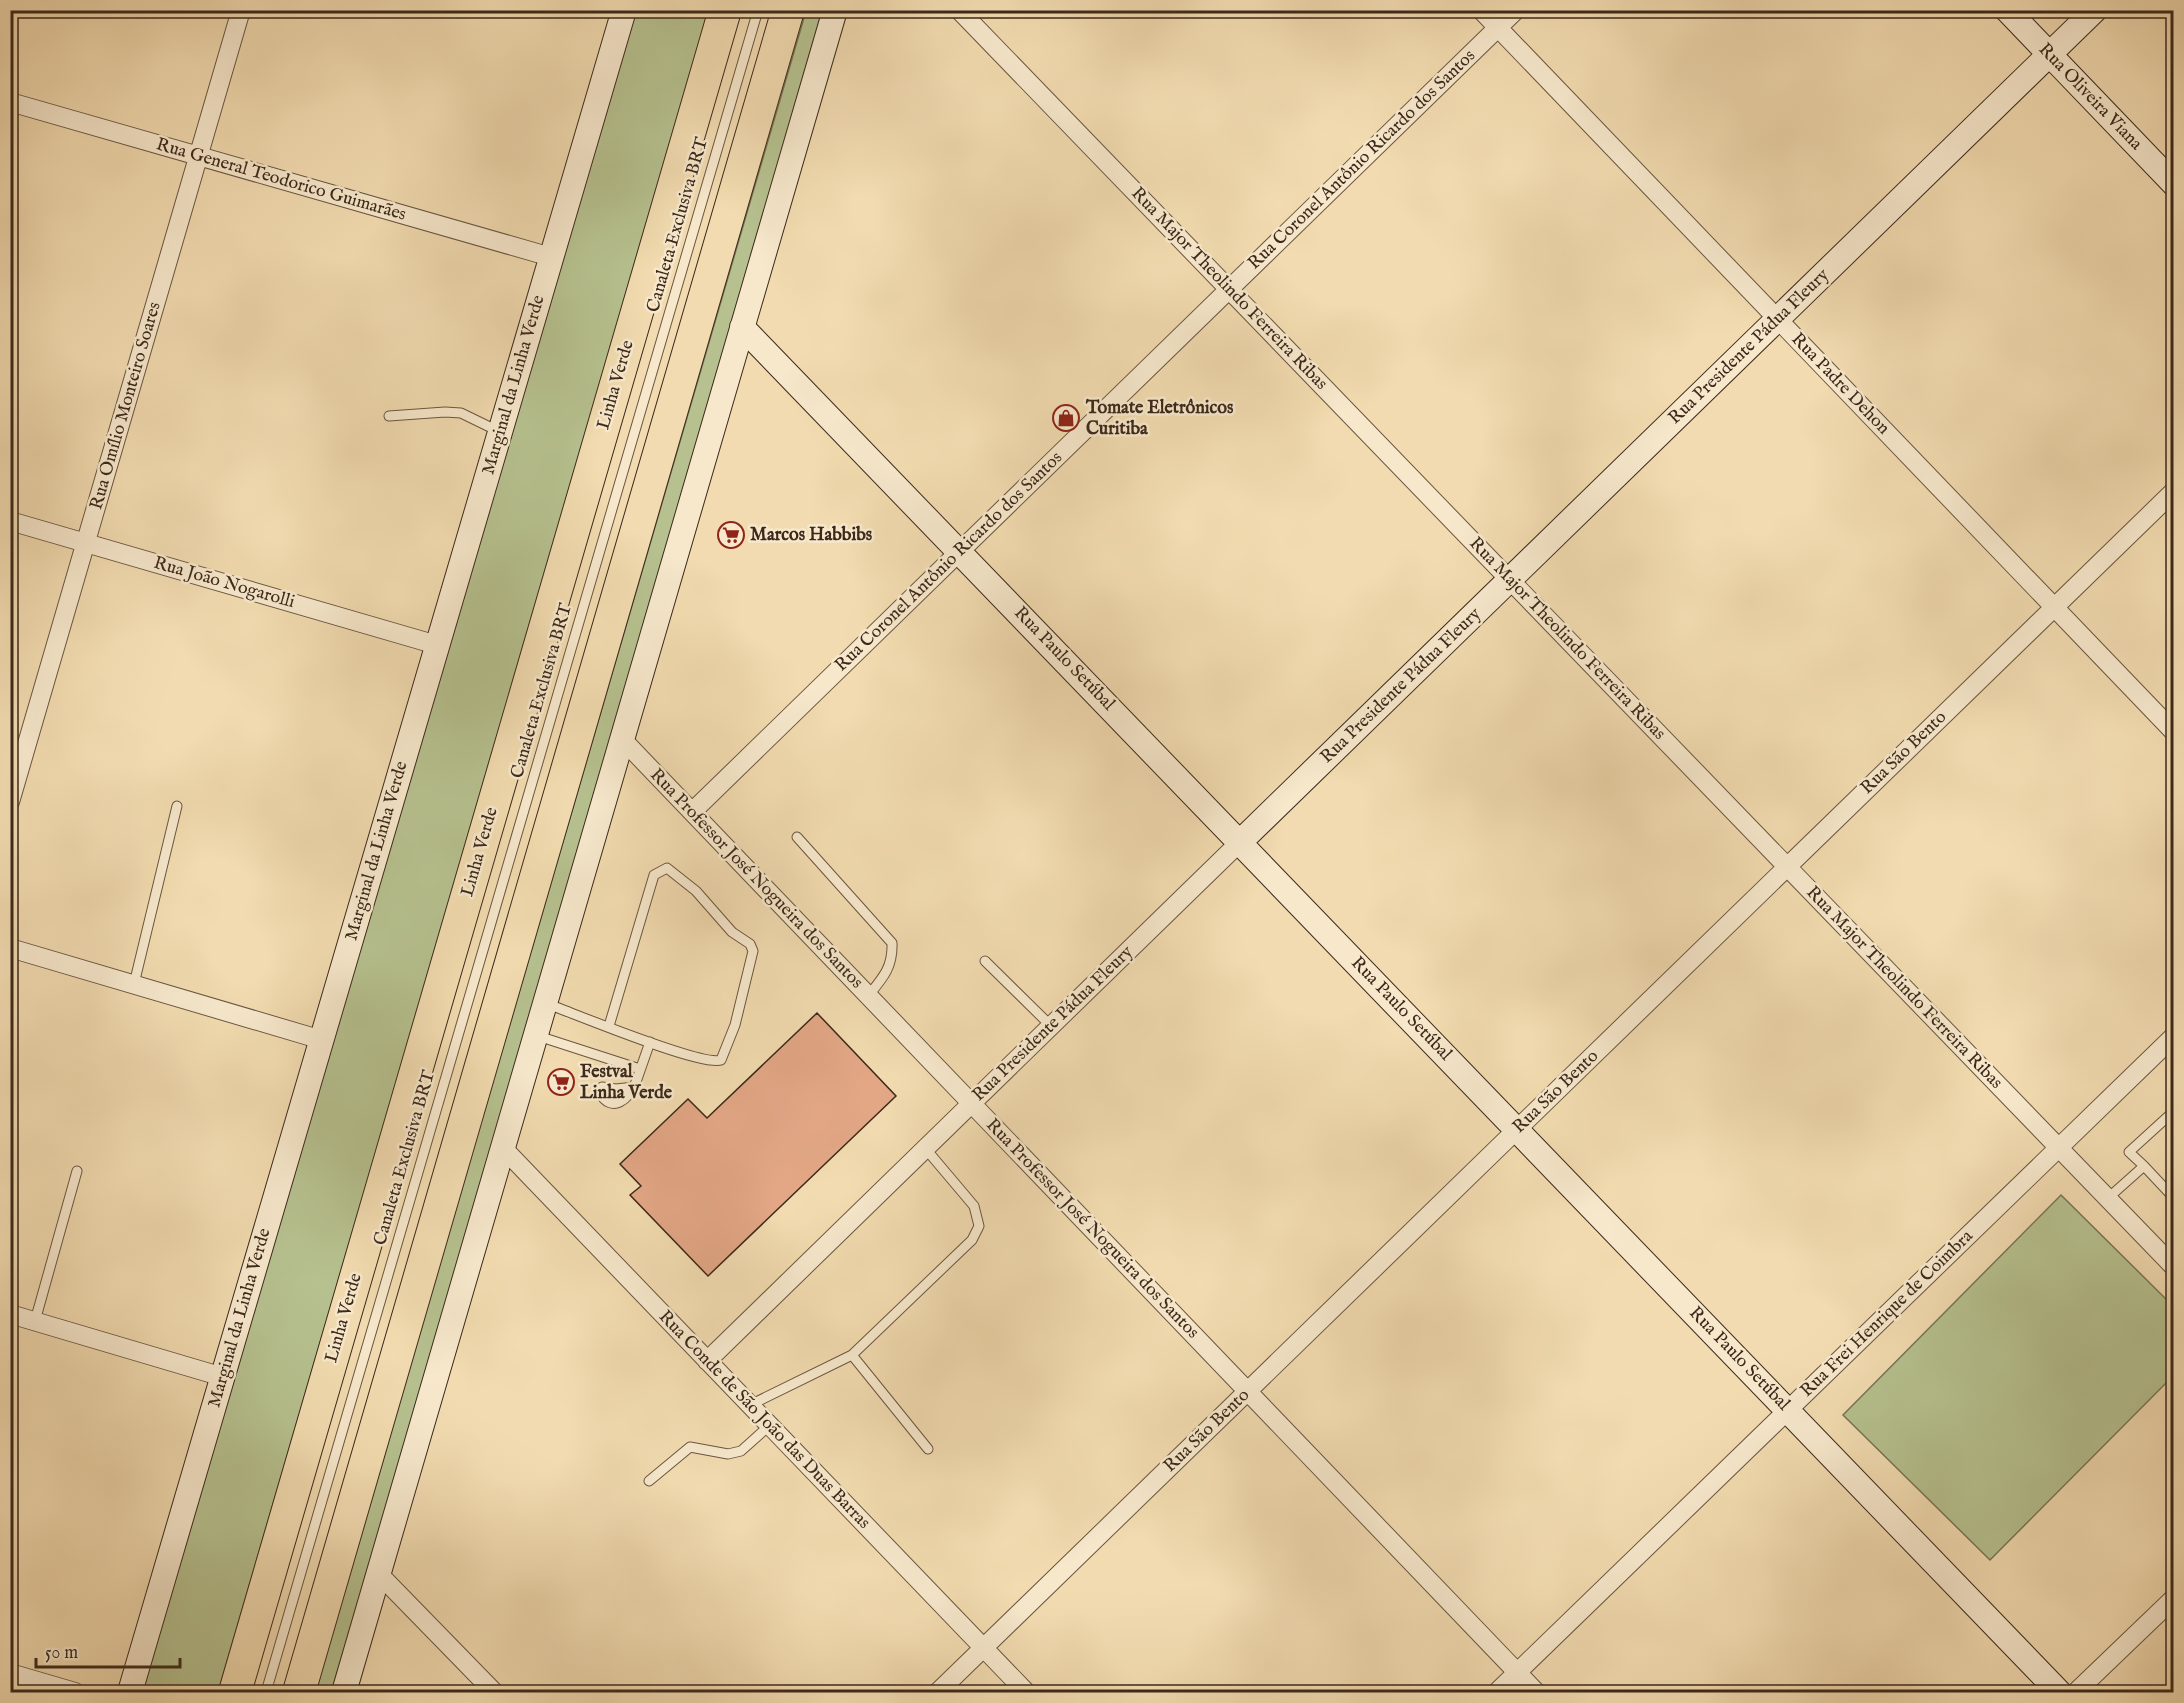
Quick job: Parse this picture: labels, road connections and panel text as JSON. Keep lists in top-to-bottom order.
{
  "streets": {
    "highway": ["Linha Verde"],
    "main road": [
      "Rua Oliveira Viana",
      "Rua Presidente Pádua Fleury",
      "Marginal da Linha Verde",
      "Rua Paulo Setúbal"
    ],
    "street": [
      "Rua Coronel Antônio Ricardo dos Santos",
      "Rua General Teodorico Guimarães",
      "Rua Major Theolindo Ferreira Ribas",
      "Rua Padre Dehon",
      "Rua Omílio Monteiro Soares",
      "Rua João Nogarolli",
      "Rua São Bento",
      "Rua Professor José Nogueira dos Santos",
      "Rua Frei Henrique de Coimbra",
      "Rua Conde de São João das Duas Barras"
    ],
    "lane": ["Canaleta Exclusiva BRT"]
  },
  "crossings": [
    ["Rua Oliveira Viana", "Rua Presidente Pádua Fleury"],
    ["Rua Coronel Antônio Ricardo dos Santos", "Rua Major Theolindo Ferreira Ribas"],
    ["Rua Coronel Antônio Ricardo dos Santos", "Rua Padre Dehon"],
    ["Rua Coronel Antônio Ricardo dos Santos", "Rua Paulo Setúbal"],
    ["Rua Coronel Antônio Ricardo dos Santos", "Rua Professor José Nogueira dos Santos"],
    ["Rua General Teodorico Guimarães", "Marginal da Linha Verde"],
    ["Rua General Teodorico Guimarães", "Rua Omílio Monteiro Soares"],
    ["Rua Major Theolindo Ferreira Ribas", "Rua Presidente Pádua Fleury"],
    ["Rua Major Theolindo Ferreira Ribas", "Rua São Bento"],
    ["Rua Major Theolindo Ferreira Ribas", "Rua Frei Henrique de Coimbra"],
    ["Rua Presidente Pádua Fleury", "Rua Padre Dehon"],
    ["Rua Presidente Pádua Fleury", "Rua Paulo Setúbal"],
    ["Rua Presidente Pádua Fleury", "Rua Professor José Nogueira dos Santos"],
    ["Rua Presidente Pádua Fleury", "Rua Conde de São João das Duas Barras"],
    ["Rua Padre Dehon", "Rua São Bento"],
    ["Marginal da Linha Verde", "Rua João Nogarolli"],
    ["Rua Omílio Monteiro Soares", "Rua João Nogarolli"],
    ["Rua Paulo Setúbal", "Rua São Bento"],
    ["Rua Paulo Setúbal", "Rua Frei Henrique de Coimbra"],
    ["Rua São Bento", "Rua Professor José Nogueira dos Santos"],
    ["Rua São Bento", "Rua Conde de São João das Duas Barras"],
    ["Rua Professor José Nogueira dos Santos", "Rua Frei Henrique de Coimbra"]
  ],
  "places": {
    "shop": ["Tomate Eletrônicos Curitiba"],
    "supermarket": ["Marcos Habbibs", "Festval Linha Verde"]
  },
  "scale_bar": "50 m"
}
